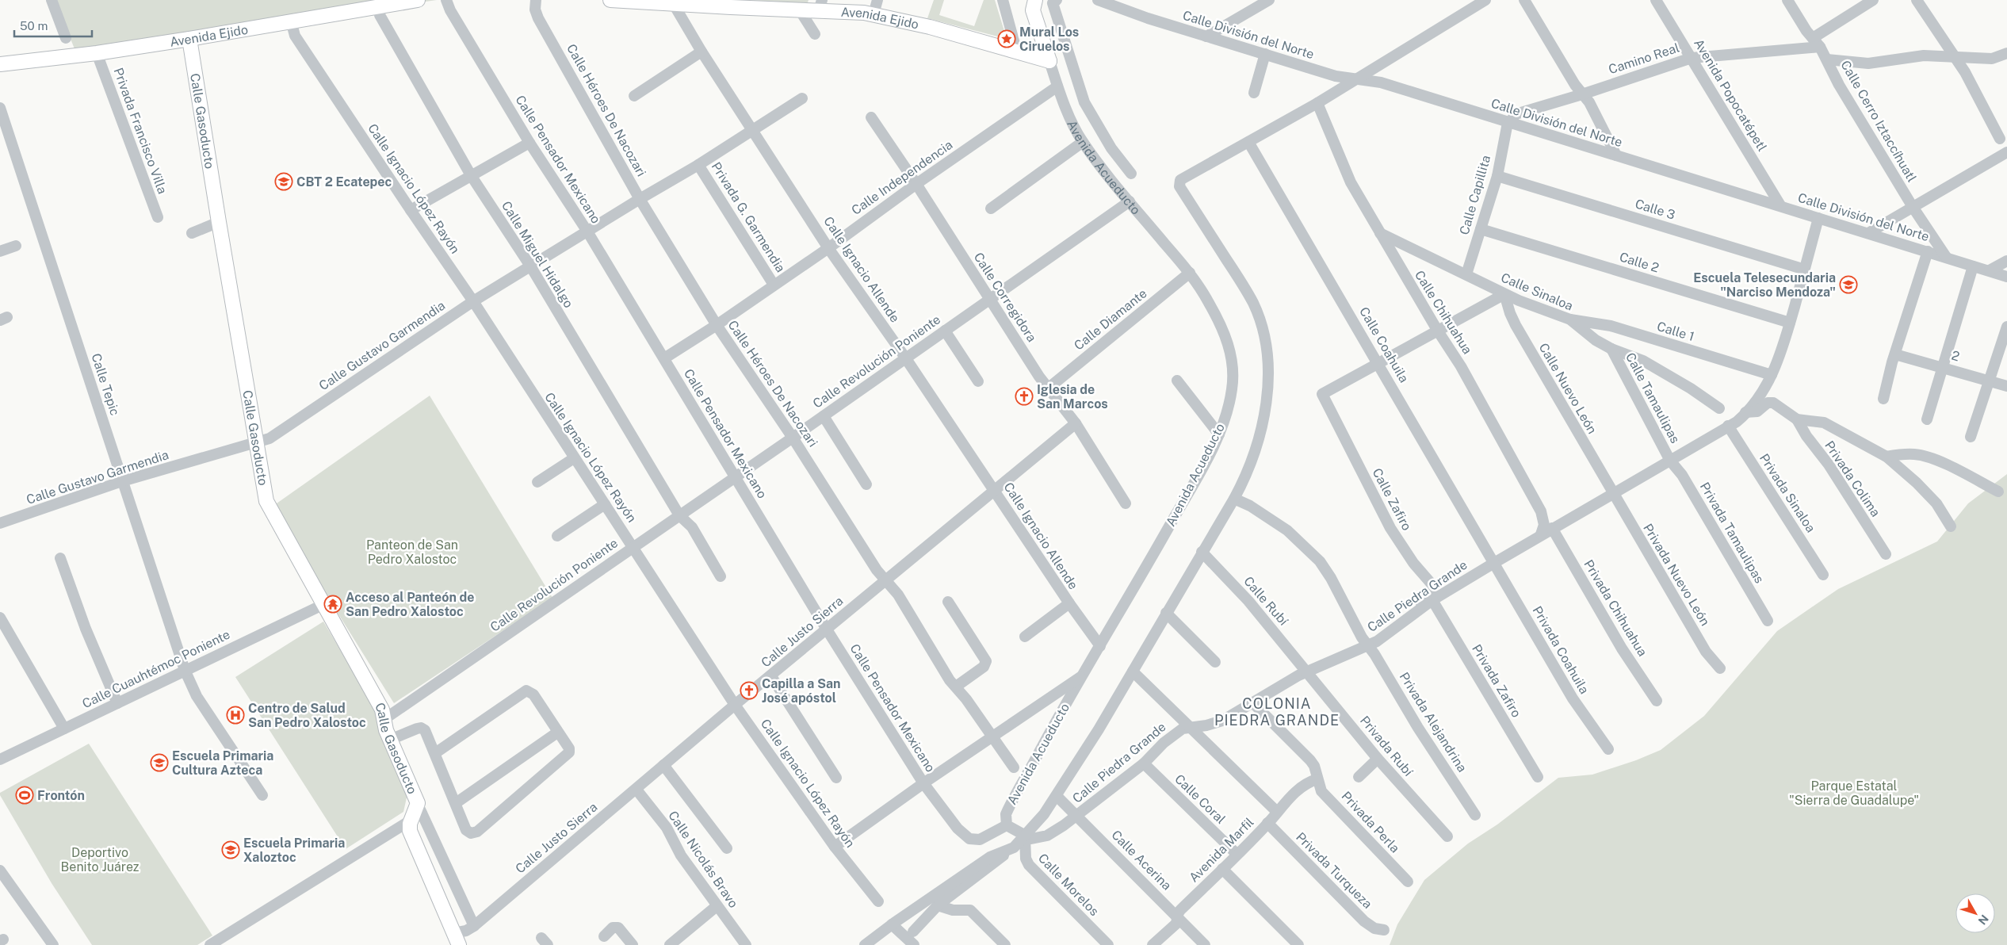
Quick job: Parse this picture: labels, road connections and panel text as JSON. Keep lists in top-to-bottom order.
{
  "streets": {
    "main road": ["Avenida Ejido", "Calle Gasoducto", "Avenida Acueducto"],
    "street": [
      "Calle División del Norte",
      "Camino Real",
      "Avenida Popocatépetl",
      "Calle Héroes De Nacozari",
      "Calle Cerro Iztaccíhuatl",
      "Privada Francisco Villa",
      "Calle Pensador Mexicano",
      "Calle Independencia",
      "Calle Ignacio López Rayón",
      "Calle Capillita",
      "Calle 3",
      "Privada G. Garmendia",
      "Calle Miguel Hidalgo",
      "Calle 2",
      "Calle Ignacio Allende",
      "Calle Sinaloa",
      "Calle Corregidora",
      "Calle Chihuahua",
      "Calle Diamante",
      "Calle 1",
      "Calle Coahuila",
      "Calle Gustavo Garmendia",
      "2",
      "Calle Revolución Poniente",
      "Calle Tepic",
      "Calle Nuevo León",
      "Calle Tamaulipas",
      "Privada Colima",
      "Privada Sinaloa",
      "Calle Zafiro",
      "Privada Tamaulipas",
      "Privada Nuevo León",
      "Calle Piedra Grande",
      "Calle Rubí",
      "Privada Chihuahua",
      "Calle Justo Sierra",
      "Privada Coahuila",
      "Calle Cuauhtémoc Poniente",
      "Privada Zafiro",
      "Privada Alejandrina",
      "Privada Rubí",
      "Calle Coral",
      "Privada Perla",
      "Avenida Marfil",
      "Calle Nicolás Bravo",
      "Calle Acerina",
      "Privada Turqueza",
      "Calle Morelos"
    ]
  },
  "crossings": [
    ["Avenida Ejido", "Calle Gasoducto"],
    ["Avenida Ejido", "Privada Francisco Villa"],
    ["Avenida Ejido", "Avenida Acueducto"],
    ["Avenida Ejido", "Calle Ignacio López Rayón"],
    ["Avenida Ejido", "Calle Miguel Hidalgo"],
    ["Avenida Ejido", "Calle Ignacio Allende"],
    ["Calle División del Norte", "Camino Real"],
    ["Calle División del Norte", "Avenida Popocatépetl"],
    ["Calle División del Norte", "Calle Cerro Iztaccíhuatl"],
    ["Calle División del Norte", "Calle Capillita"],
    ["Camino Real", "Avenida Popocatépetl"],
    ["Camino Real", "Calle Cerro Iztaccíhuatl"],
    ["Camino Real", "Calle Capillita"],
    ["Calle Héroes De Nacozari", "Calle Independencia"],
    ["Calle Héroes De Nacozari", "Calle Gustavo Garmendia"],
    ["Calle Héroes De Nacozari", "Calle Revolución Poniente"],
    ["Calle Héroes De Nacozari", "Calle Justo Sierra"],
    ["Calle Gasoducto", "Calle Gustavo Garmendia"],
    ["Calle Gasoducto", "Calle Revolución Poniente"],
    ["Calle Gasoducto", "Calle Justo Sierra"],
    ["Calle Gasoducto", "Calle Cuauhtémoc Poniente"],
    ["Calle Pensador Mexicano", "Avenida Acueducto"],
    ["Calle Pensador Mexicano", "Calle Independencia"],
    ["Calle Pensador Mexicano", "Calle Gustavo Garmendia"],
    ["Calle Pensador Mexicano", "Calle Revolución Poniente"],
    ["Calle Pensador Mexicano", "Calle Justo Sierra"],
    ["Avenida Acueducto", "Calle Independencia"],
    ["Avenida Acueducto", "Calle Ignacio Allende"],
    ["Avenida Acueducto", "Calle Diamante"],
    ["Avenida Acueducto", "Calle Revolución Poniente"],
    ["Calle Independencia", "Privada G. Garmendia"],
    ["Calle Independencia", "Calle Ignacio Allende"],
    ["Calle Independencia", "Calle Corregidora"],
    ["Calle Ignacio López Rayón", "Calle Gustavo Garmendia"],
    ["Calle Ignacio López Rayón", "Calle Revolución Poniente"],
    ["Calle Ignacio López Rayón", "Calle Justo Sierra"],
    ["Calle Capillita", "Calle 3"],
    ["Calle Capillita", "Calle 2"],
    ["Calle Capillita", "Calle Sinaloa"],
    ["Privada G. Garmendia", "Calle Gustavo Garmendia"],
    ["Calle Miguel Hidalgo", "Calle Gustavo Garmendia"],
    ["Calle Miguel Hidalgo", "Calle Revolución Poniente"],
    ["Calle Ignacio Allende", "Calle Gustavo Garmendia"],
    ["Calle Ignacio Allende", "Calle Revolución Poniente"],
    ["Calle Ignacio Allende", "Calle Justo Sierra"],
    ["Calle Sinaloa", "Calle Chihuahua"],
    ["Calle Sinaloa", "Calle 1"],
    ["Calle Sinaloa", "Calle Nuevo León"],
    ["Calle Sinaloa", "Calle Tamaulipas"],
    ["Calle Corregidora", "Calle Diamante"],
    ["Calle Corregidora", "Calle Revolución Poniente"],
    ["Calle Corregidora", "Calle Justo Sierra"],
    ["Calle Chihuahua", "Calle Piedra Grande"],
    ["Calle Coahuila", "Calle Zafiro"],
    ["Calle Coahuila", "Calle Piedra Grande"],
    ["Calle Coahuila", "Privada Coahuila"],
    ["Calle Gustavo Garmendia", "Calle Tepic"],
    ["Calle Tepic", "Calle Cuauhtémoc Poniente"],
    ["Calle Nuevo León", "Privada Nuevo León"],
    ["Calle Nuevo León", "Calle Piedra Grande"],
    ["Calle Tamaulipas", "Privada Tamaulipas"],
    ["Calle Tamaulipas", "Calle Piedra Grande"],
    ["Privada Sinaloa", "Calle Piedra Grande"],
    ["Calle Zafiro", "Calle Piedra Grande"],
    ["Privada Tamaulipas", "Calle Piedra Grande"],
    ["Privada Nuevo León", "Calle Piedra Grande"],
    ["Calle Piedra Grande", "Calle Rubí"],
    ["Calle Piedra Grande", "Privada Chihuahua"],
    ["Calle Piedra Grande", "Privada Coahuila"],
    ["Calle Piedra Grande", "Privada Zafiro"],
    ["Calle Piedra Grande", "Privada Alejandrina"],
    ["Calle Piedra Grande", "Privada Rubí"],
    ["Calle Piedra Grande", "Calle Coral"],
    ["Calle Piedra Grande", "Privada Perla"],
    ["Calle Piedra Grande", "Calle Acerina"],
    ["Calle Piedra Grande", "Calle Morelos"],
    ["Calle Rubí", "Privada Rubí"],
    ["Calle Justo Sierra", "Calle Nicolás Bravo"],
    ["Calle Coral", "Avenida Marfil"],
    ["Privada Perla", "Avenida Marfil"],
    ["Avenida Marfil", "Calle Acerina"],
    ["Avenida Marfil", "Privada Turqueza"]
  ],
  "districts": ["COLONIA PIEDRA GRANDE"],
  "parks": ["Panteon de San Pedro Xalostoc", "Parque Estatal \"Sierra de Guadalupe\"", "Deportivo Benito Juárez"],
  "places": {
    "place": ["Mural Los Ciruelos"],
    "school or university": [
      "CBT 2 Ecatepec",
      "Escuela Telesecundaria \"Narciso Mendoza\"",
      "Escuela Primaria Cultura Azteca",
      "Escuela Primaria Xaloztoc"
    ],
    "church": ["Iglesia de San Marcos", "Capilla a San José apóstol"],
    "temple": ["Acceso al Panteón de San Pedro Xalostoc"],
    "hospital": ["Centro de Salud San Pedro Xalostoc"],
    "sports": ["Frontón"]
  },
  "scale_bar": "50 m",
  "north": "bottom right"
}
